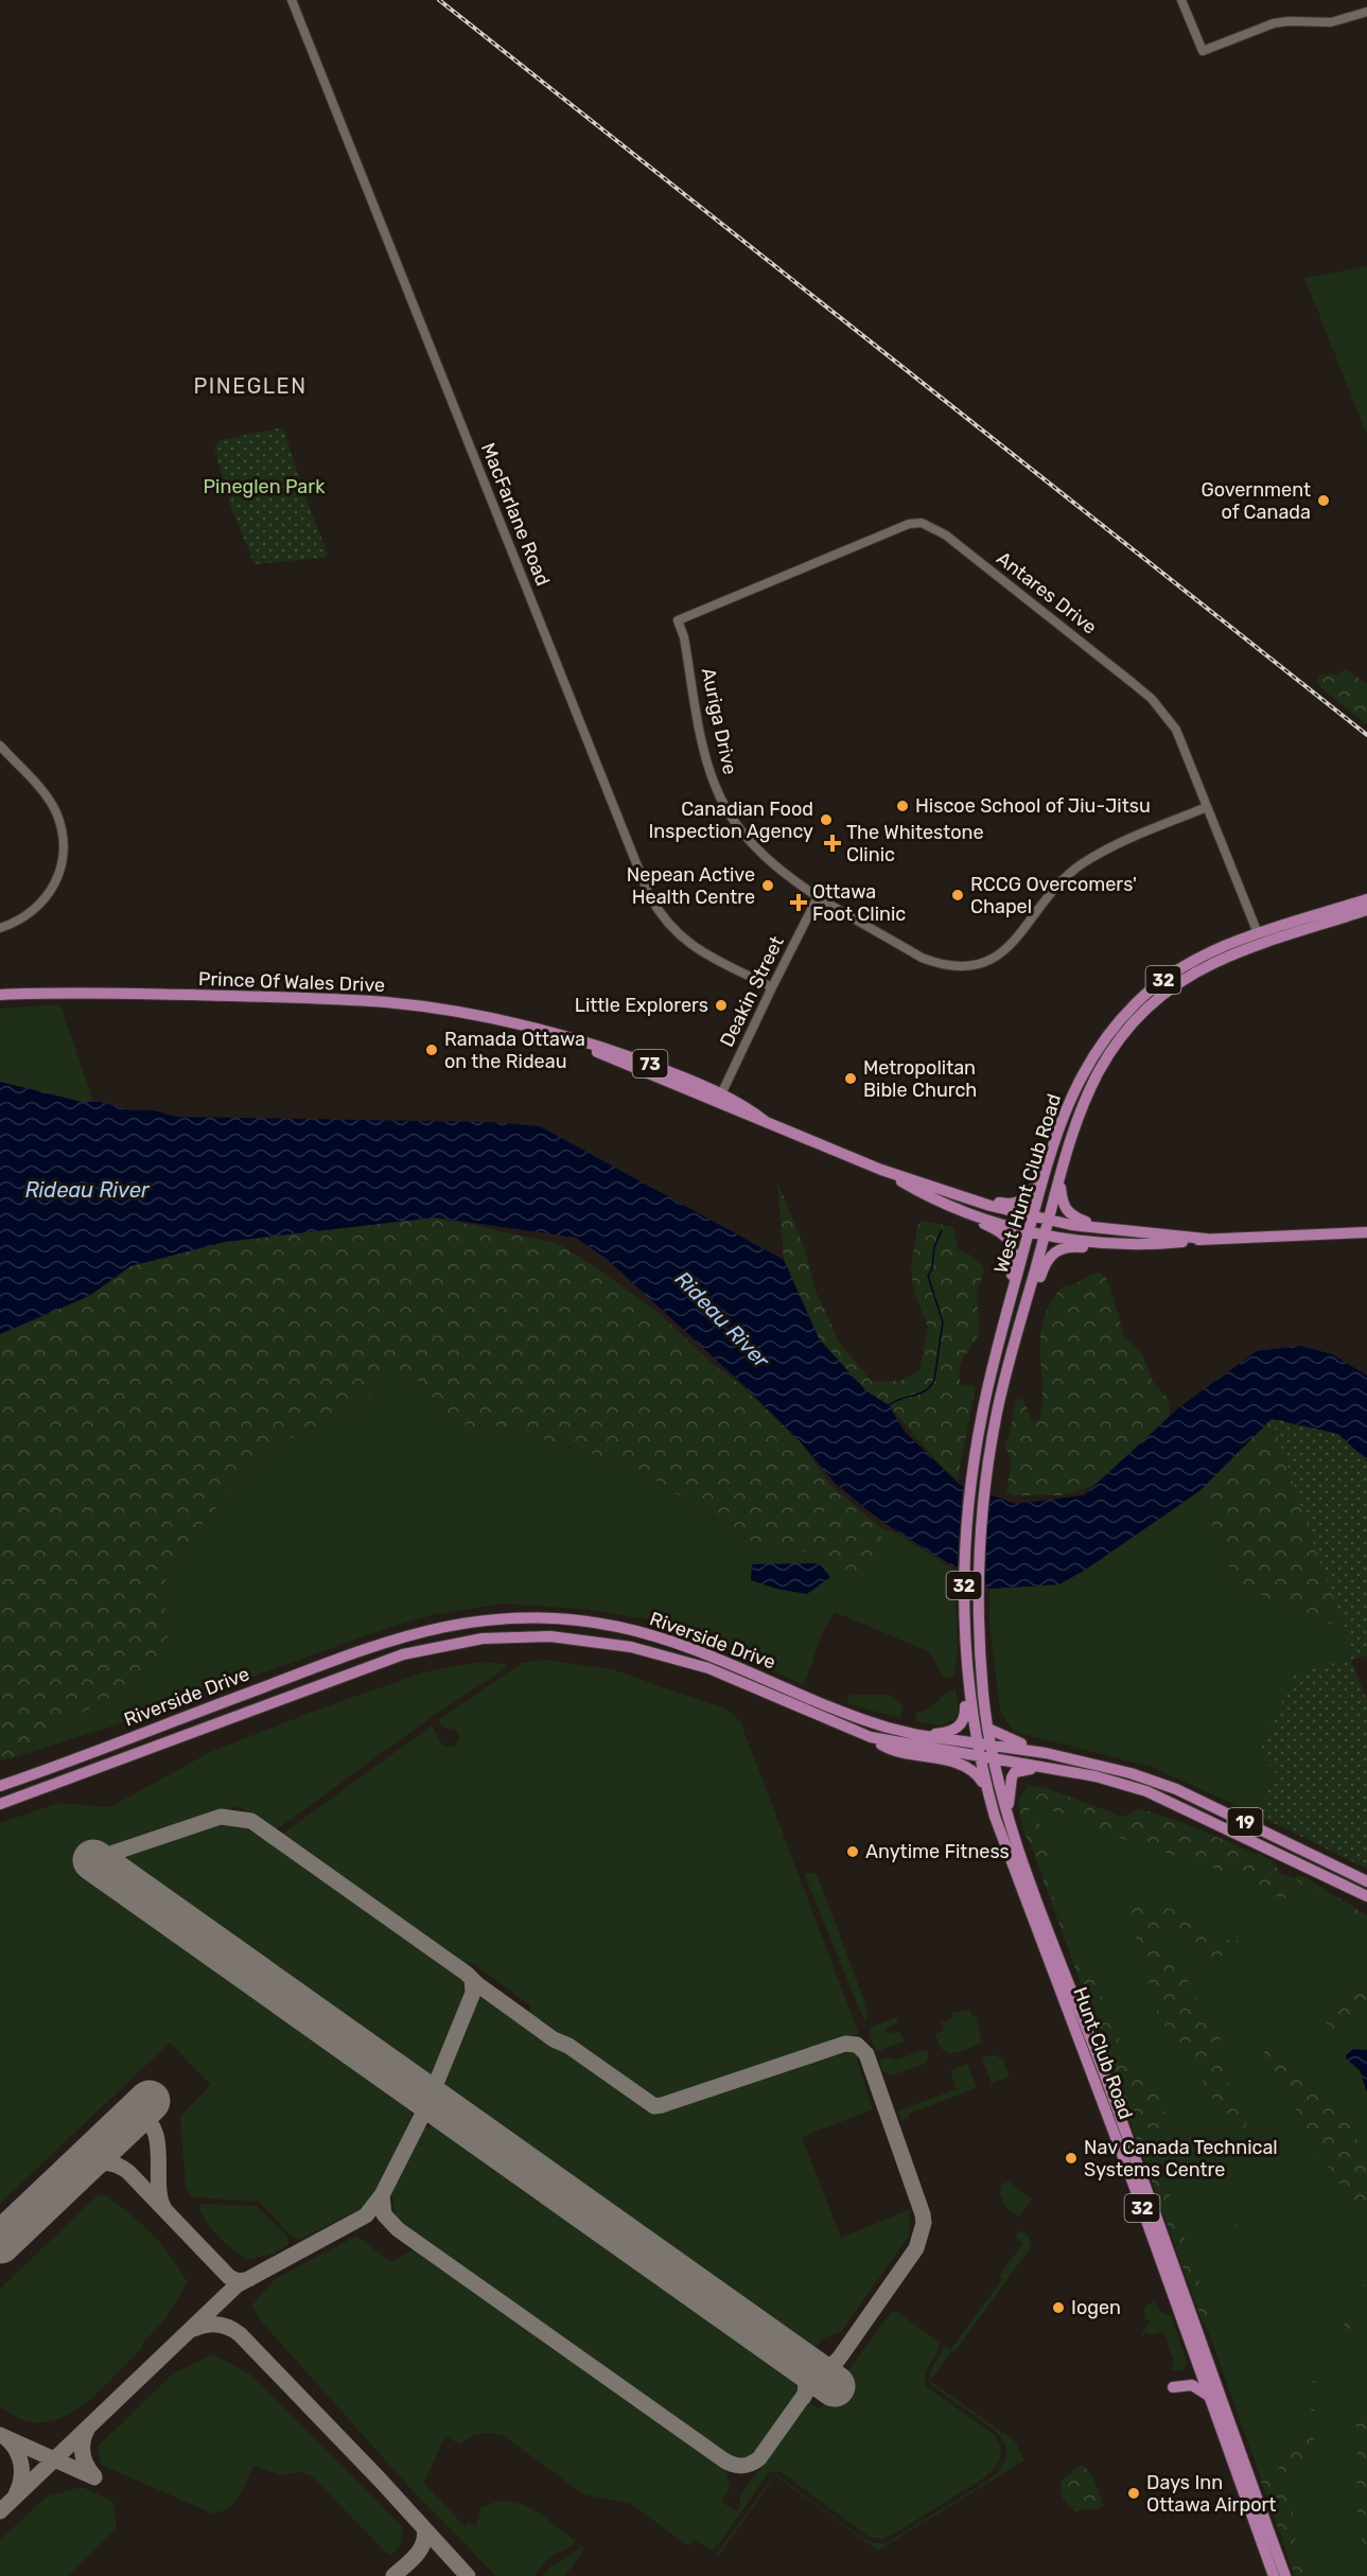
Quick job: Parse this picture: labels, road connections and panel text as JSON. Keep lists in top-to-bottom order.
{
  "streets": {
    "main road": [
      "32",
      "Prince Of Wales Drive",
      "73",
      "West Hunt Club Road",
      "Riverside Drive",
      "19",
      "Hunt Club Road"
    ],
    "street": [
      "MacFarlane Road",
      "Antares Drive",
      "Auriga Drive",
      "Deakin Street"
    ]
  },
  "crossings": [
    ["MacFarlane Road", "Deakin Street"],
    ["Antares Drive", "Auriga Drive"],
    ["Antares Drive", "West Hunt Club Road"],
    ["Auriga Drive", "Deakin Street"],
    ["Prince Of Wales Drive", "Deakin Street"],
    ["Prince Of Wales Drive", "West Hunt Club Road"],
    ["West Hunt Club Road", "Hunt Club Road"],
    ["Riverside Drive", "Hunt Club Road"]
  ],
  "districts": ["PINEGLEN"],
  "water": ["Rideau River"],
  "parks": ["Pineglen Park"],
  "places": {
    "other": [
      "Government of Canada",
      "Hiscoe School of Jiu-Jitsu",
      "Canadian Food Inspection Agency",
      "Nepean Active Health Centre",
      "RCCG Overcomers' Chapel",
      "Little Explorers",
      "Ramada Ottawa on the Rideau",
      "Metropolitan Bible Church",
      "Anytime Fitness",
      "Nav Canada Technical Systems Centre",
      "Iogen",
      "Days Inn Ottawa Airport"
    ],
    "health": ["The Whitestone Clinic", "Ottawa Foot Clinic"]
  }
}
